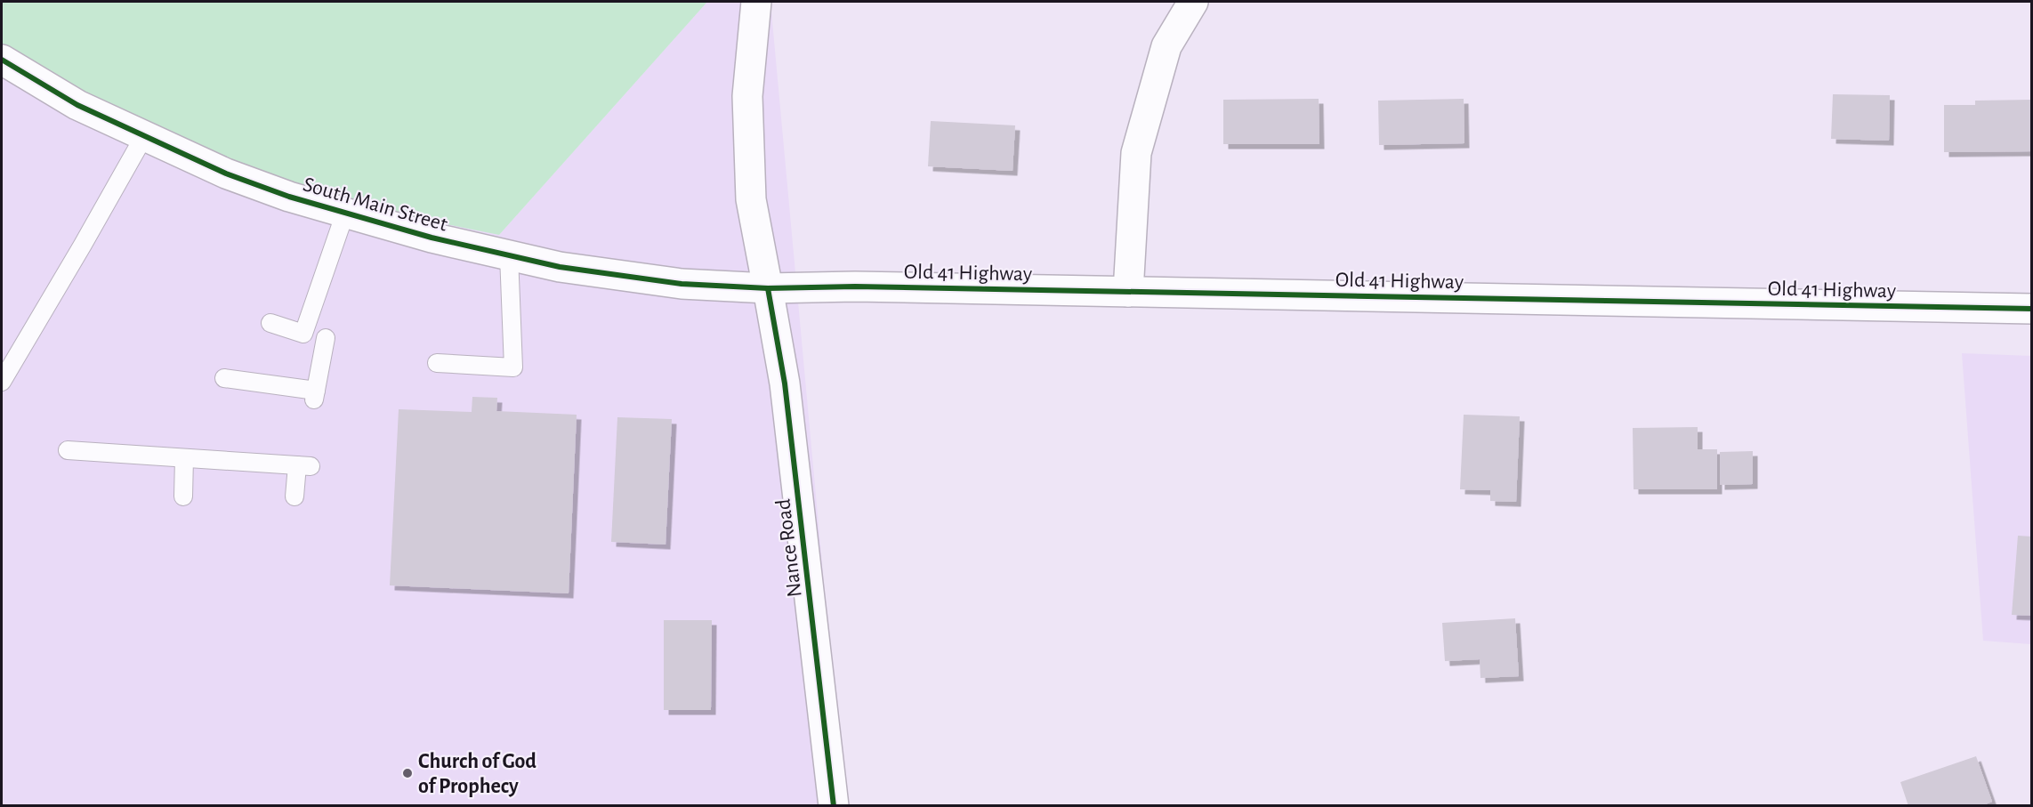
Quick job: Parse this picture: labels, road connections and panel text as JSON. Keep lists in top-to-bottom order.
{
  "streets": {
    "main road": ["South Main Street", "Old 41 Highway", "Nance Road"]
  },
  "crossings": [
    ["South Main Street", "Old 41 Highway"],
    ["South Main Street", "Nance Road"],
    ["Old 41 Highway", "Nance Road"]
  ],
  "places": ["Church of God of Prophecy"]
}
